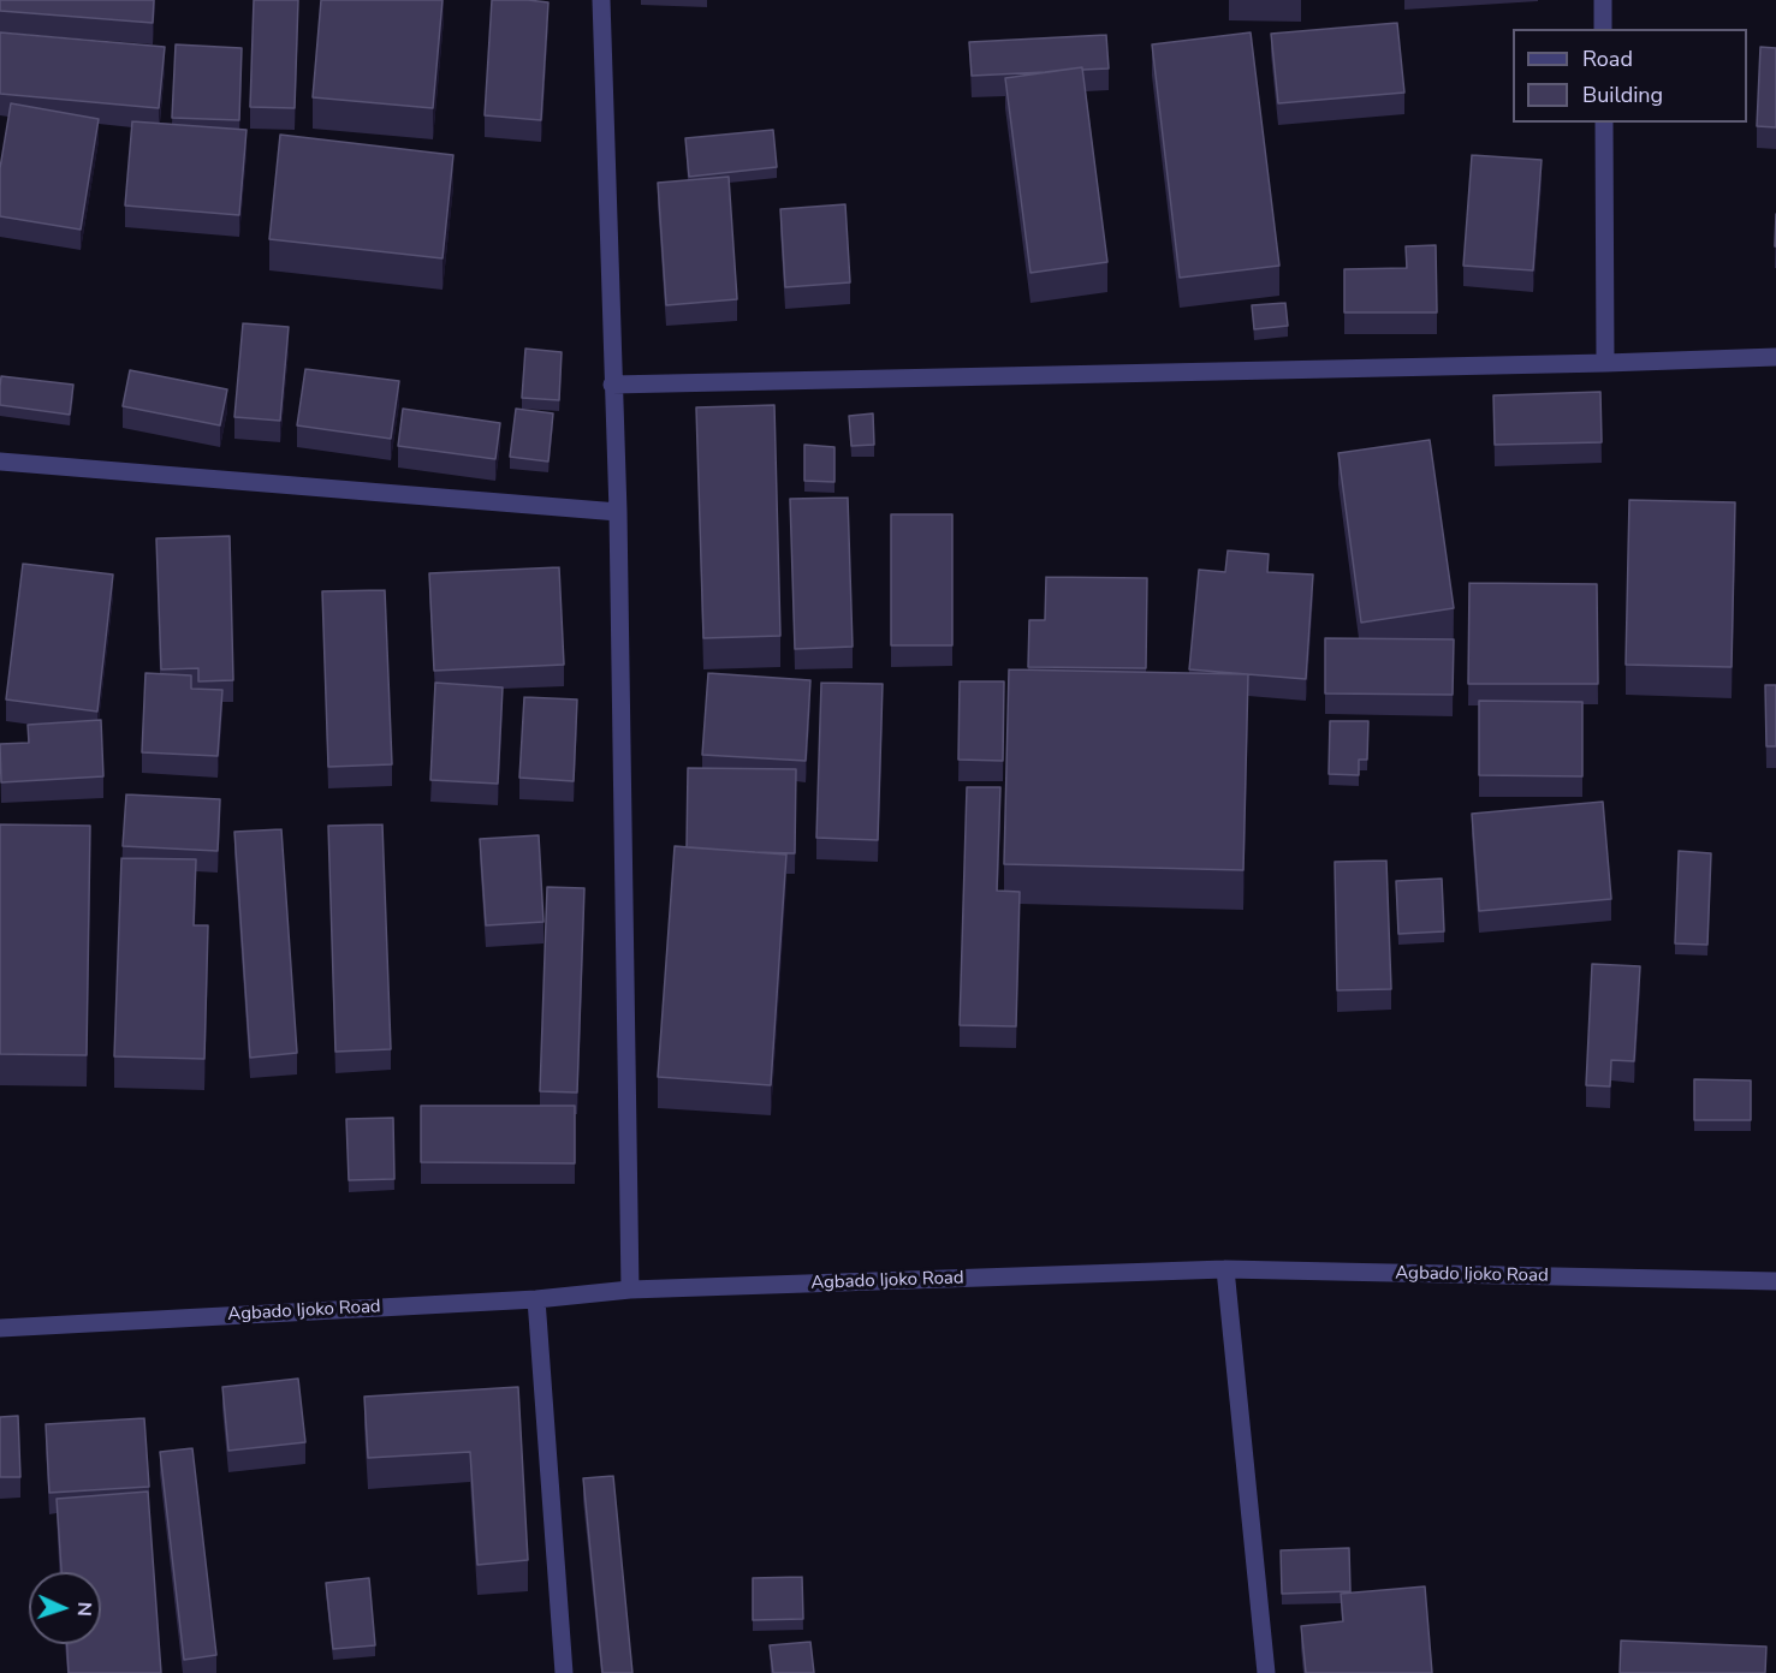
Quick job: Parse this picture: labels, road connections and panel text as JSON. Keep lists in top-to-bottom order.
{
  "streets": {
    "street": ["Agbado Ijoko Road"]
  },
  "legend": ["Road", "Building"],
  "north": "right"
}
